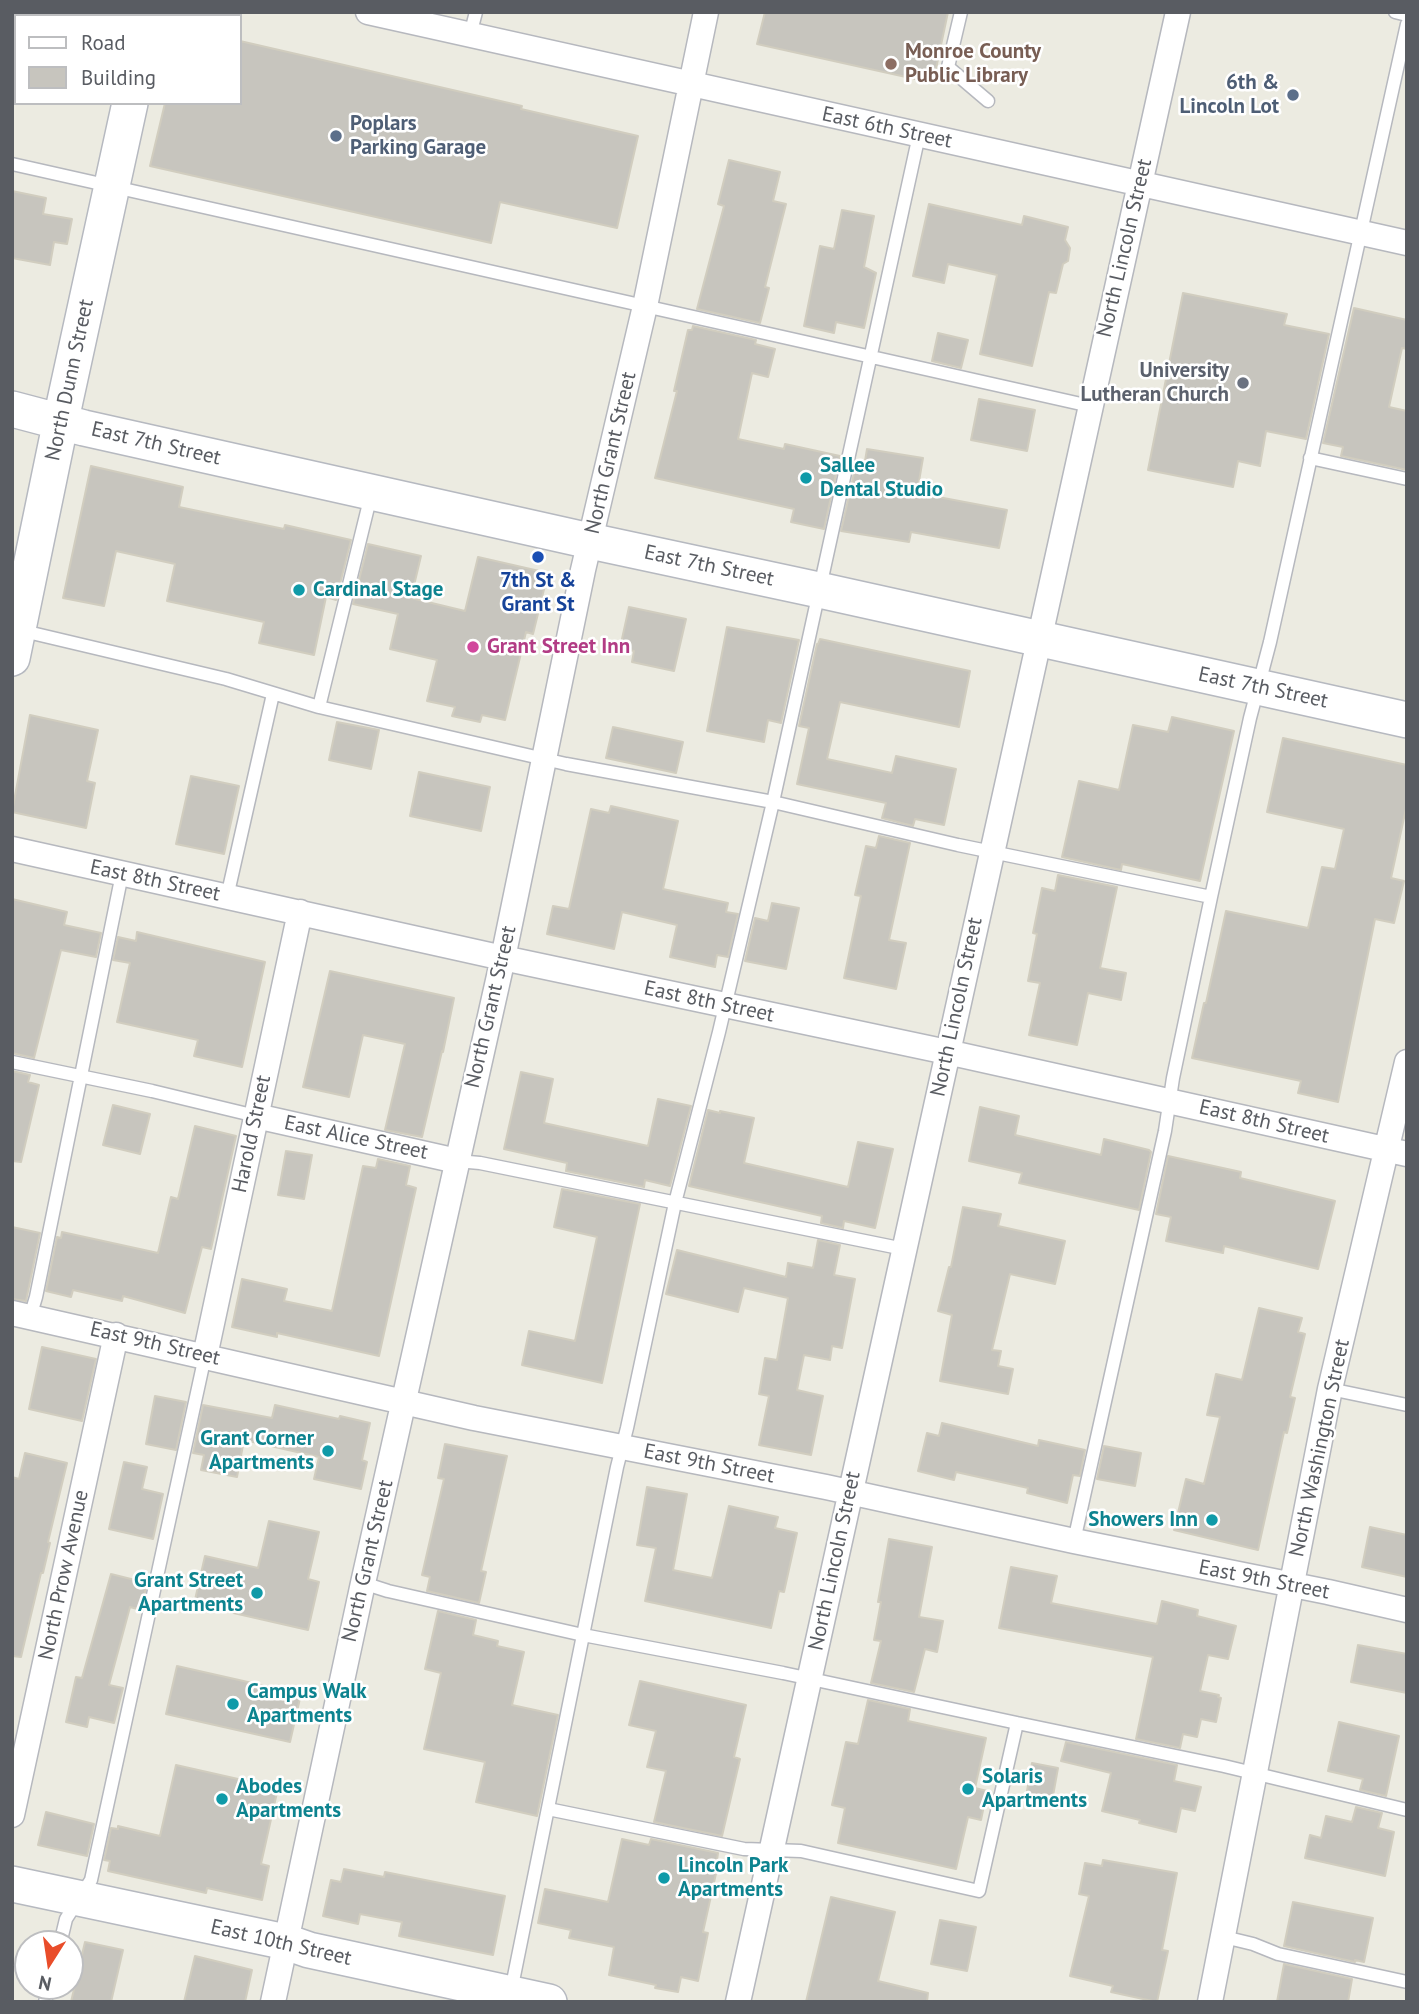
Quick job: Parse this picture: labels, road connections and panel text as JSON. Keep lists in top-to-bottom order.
{
  "streets": {
    "street": [
      "East 6th Street",
      "North Lincoln Street",
      "North Dunn Street",
      "East 7th Street",
      "North Grant Street",
      "East 8th Street",
      "Harold Street",
      "East Alice Street",
      "East 9th Street",
      "North Washington Street",
      "North Prow Avenue",
      "East 10th Street"
    ]
  },
  "crossings": [
    ["East 6th Street", "North Lincoln Street"],
    ["East 6th Street", "North Grant Street"],
    ["North Lincoln Street", "East 7th Street"],
    ["North Lincoln Street", "East 8th Street"],
    ["North Lincoln Street", "East 9th Street"],
    ["North Dunn Street", "East 7th Street"],
    ["East 7th Street", "North Grant Street"],
    ["North Grant Street", "East 8th Street"],
    ["North Grant Street", "East Alice Street"],
    ["North Grant Street", "East 9th Street"],
    ["North Grant Street", "East 10th Street"],
    ["East 8th Street", "Harold Street"],
    ["East 8th Street", "North Washington Street"],
    ["Harold Street", "East Alice Street"],
    ["Harold Street", "East 9th Street"],
    ["East 9th Street", "North Washington Street"],
    ["East 9th Street", "North Prow Avenue"]
  ],
  "places": [
    "Monroe County Public Library",
    "6th & Lincoln Lot",
    "Poplars Parking Garage",
    "University Lutheran Church",
    "Sallee Dental Studio",
    "7th St & Grant St",
    "Cardinal Stage",
    "Grant Street Inn",
    "Grant Corner Apartments",
    "Showers Inn",
    "Grant Street Apartments",
    "Campus Walk Apartments",
    "Solaris Apartments",
    "Abodes Apartments",
    "Lincoln Park Apartments"
  ],
  "legend": ["Road", "Building"],
  "north": "bottom"
}
